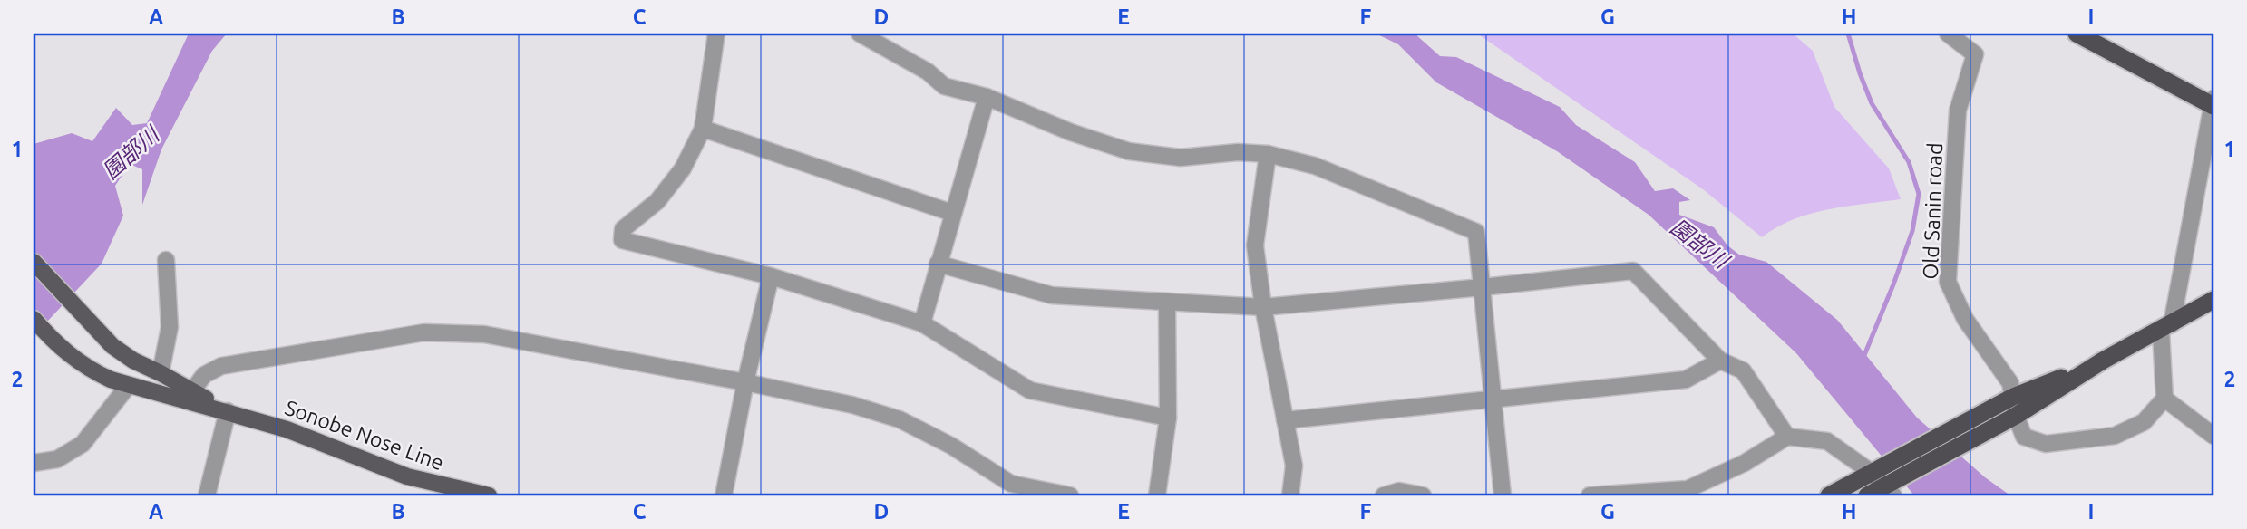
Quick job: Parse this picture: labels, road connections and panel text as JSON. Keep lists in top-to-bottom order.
{
  "streets": {
    "main road": ["Sonobe Nose Line"],
    "street": ["Old Sanin road"]
  },
  "water": ["園部川"],
  "grid": {
    "columns": [
      "A",
      "B",
      "C",
      "D",
      "E",
      "F",
      "G",
      "H",
      "I"
    ],
    "rows": ["1", "2"]
  }
}
